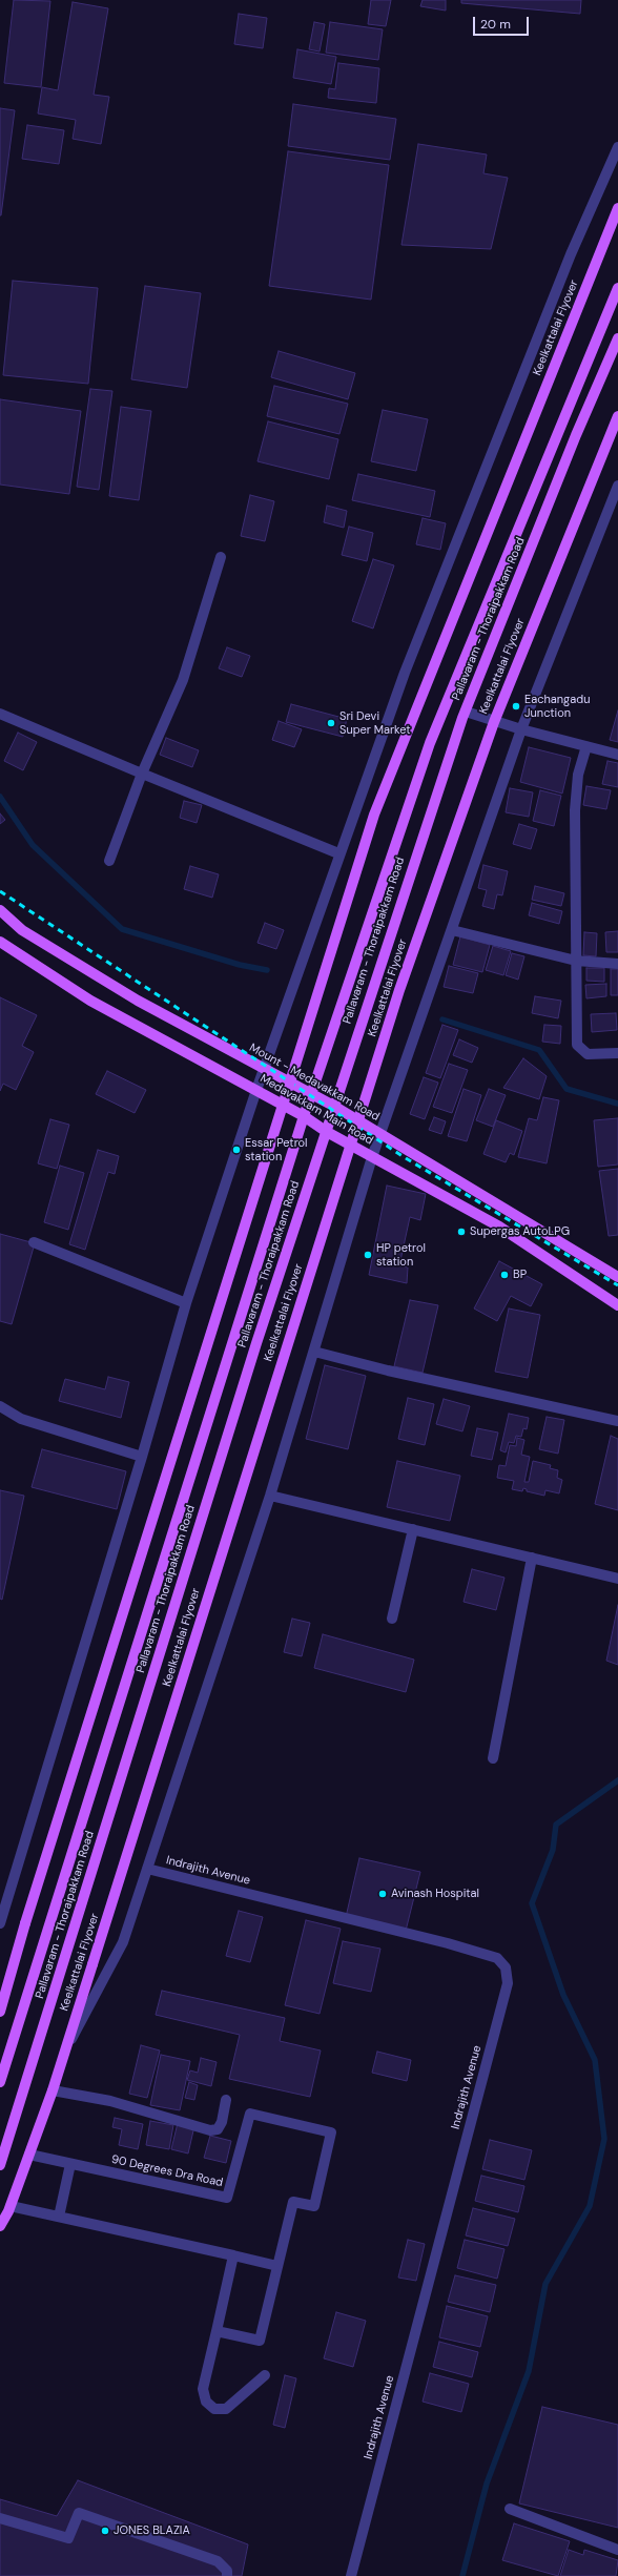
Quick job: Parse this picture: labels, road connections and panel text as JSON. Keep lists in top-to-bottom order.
{
  "streets": {
    "main road": [
      "Keelkattalai Flyover",
      "Pallavaram - Thoraipakkam Road",
      "Mount - Medavakkam Road",
      "Medavakkam Main Road"
    ],
    "street": ["Indrajith Avenue", "90 Degrees Dra Road"]
  },
  "crossings": [
    ["Keelkattalai Flyover", "90 Degrees Dra Road"],
    ["Pallavaram - Thoraipakkam Road", "Mount - Medavakkam Road"],
    ["Pallavaram - Thoraipakkam Road", "Medavakkam Main Road"]
  ],
  "places": [
    "Eachangadu Junction",
    "Sri Devi Super Market",
    "Essar Petrol station",
    "Supergas AutoLPG",
    "HP petrol station",
    "BP",
    "Avinash Hospital",
    "JONES BLAZIA"
  ],
  "scale_bar": "20 m"
}
